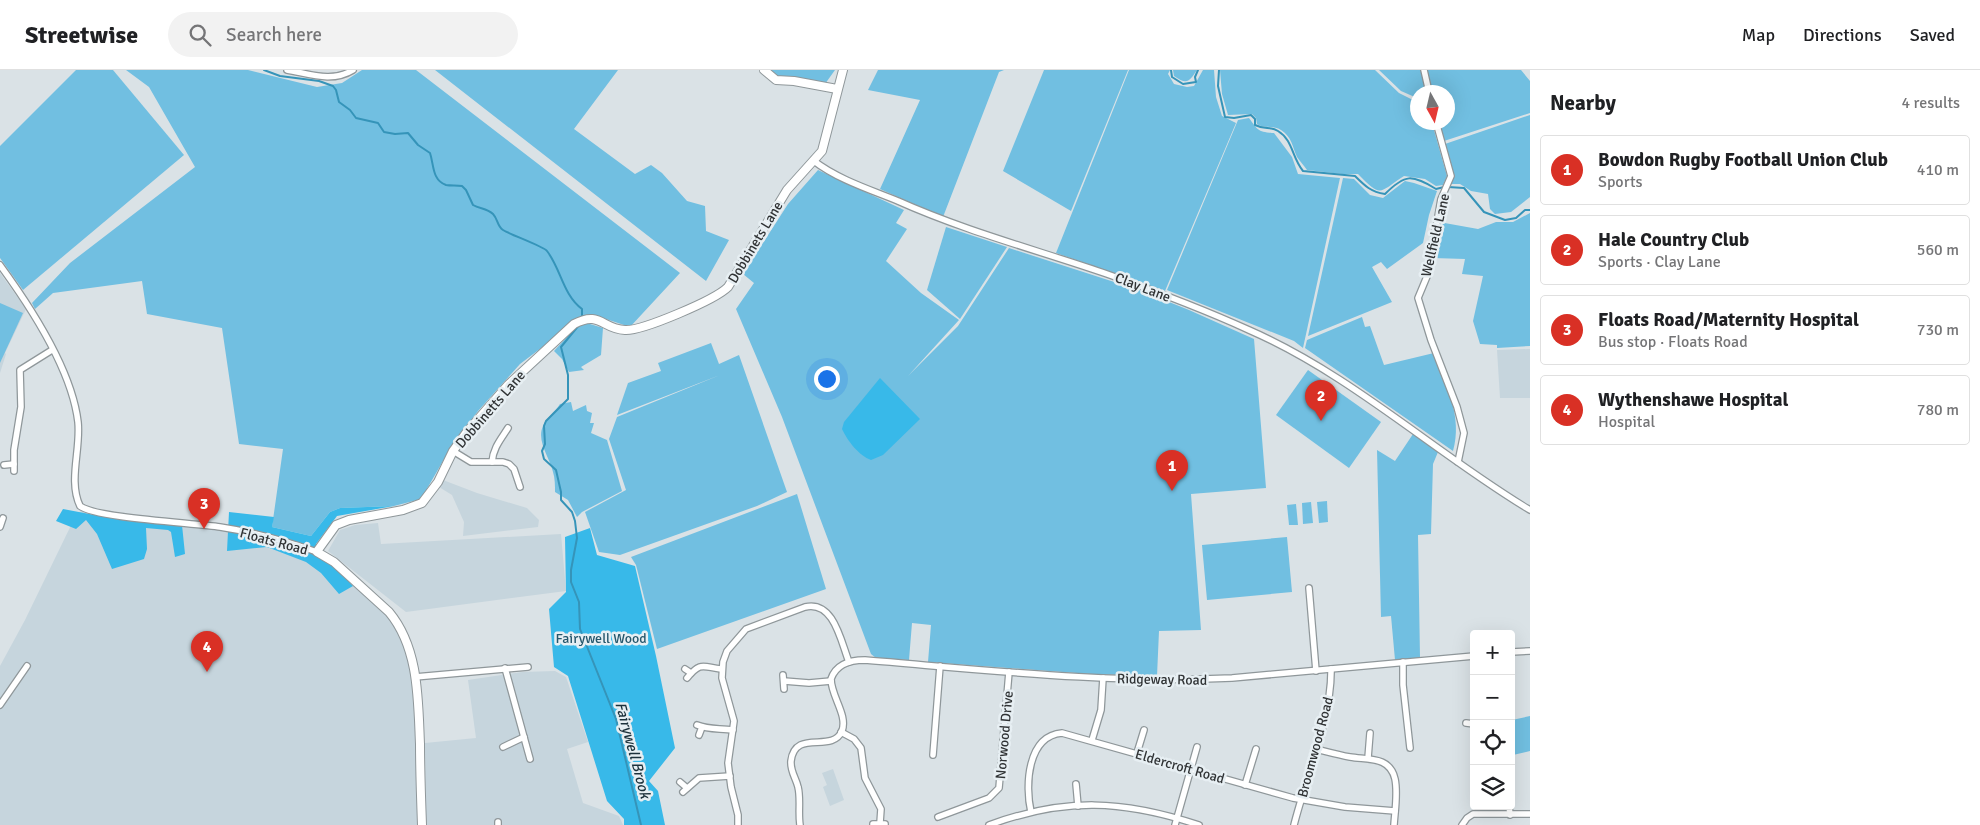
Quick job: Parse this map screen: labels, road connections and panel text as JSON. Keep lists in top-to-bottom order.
{
  "streets": {
    "street": [
      "Wellfield Lane",
      "Dobbinets Lane",
      "Clay Lane",
      "Dobbinetts Lane",
      "Floats Road",
      "Ridgeway Road",
      "Norwood Drive",
      "Broomwood Road",
      "Eldercroft Road"
    ]
  },
  "crossings": [
    ["Wellfield Lane", "Clay Lane"],
    ["Dobbinets Lane", "Clay Lane"],
    ["Dobbinets Lane", "Dobbinetts Lane"],
    ["Dobbinetts Lane", "Floats Road"],
    ["Ridgeway Road", "Norwood Drive"],
    ["Ridgeway Road", "Broomwood Road"],
    ["Broomwood Road", "Eldercroft Road"]
  ],
  "water": ["Fairywell Brook"],
  "parks": ["Fairywell Wood"],
  "north": "bottom",
  "page": {
    "header": "Streetwise",
    "search": "Search here",
    "nav": ["Map", "Directions", "Saved"],
    "heading": ["Nearby", "4 results"],
    "list": [
      {
        "mark": "1",
        "name": "Bowdon Rugby Football Union Club",
        "note": "Sports",
        "value": "410 m"
      },
      {
        "mark": "2",
        "name": "Hale Country Club",
        "note": "Sports · Clay Lane",
        "value": "560 m"
      },
      {
        "mark": "3",
        "name": "Floats Road/Maternity Hospital",
        "note": "Bus stop · Floats Road",
        "value": "730 m"
      },
      {
        "mark": "4",
        "name": "Wythenshawe Hospital",
        "note": "Hospital",
        "value": "780 m"
      }
    ],
    "pins": [
      "2",
      "1",
      "3",
      "4"
    ],
    "map_buttons": ["+", "−"]
  }
}
